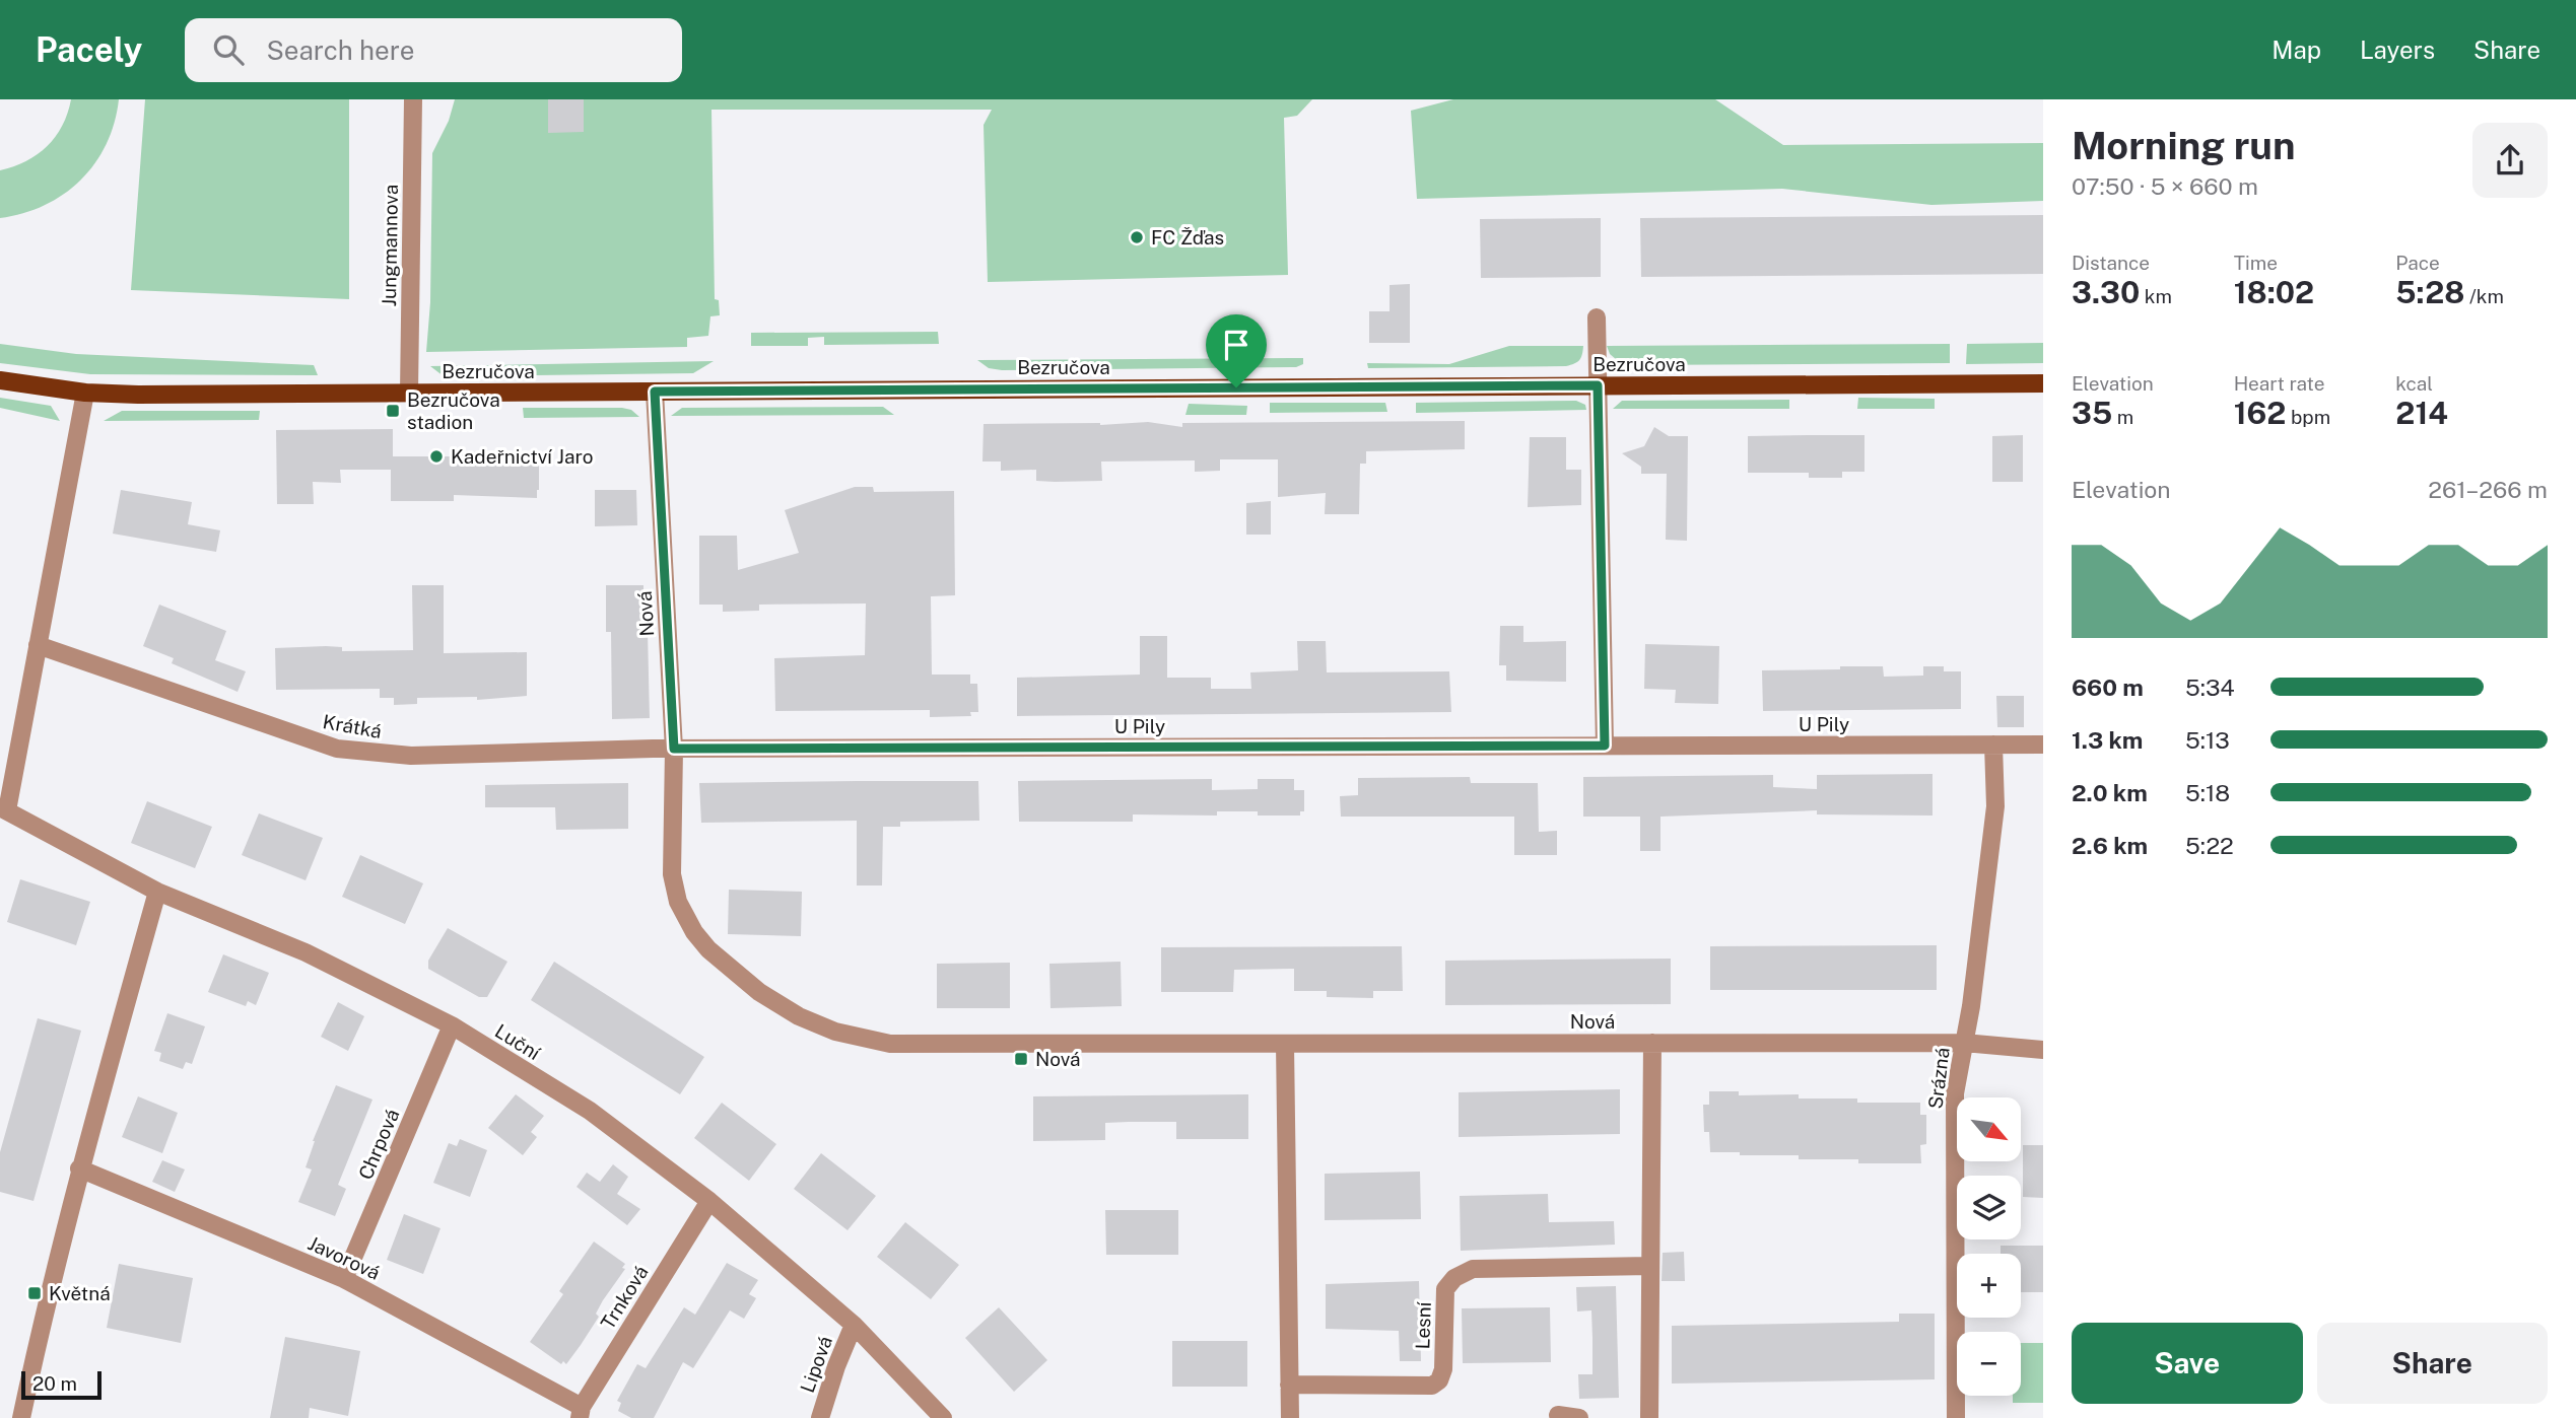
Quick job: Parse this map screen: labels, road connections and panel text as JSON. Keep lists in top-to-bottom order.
{
  "streets": {
    "main road": ["Bezručova"],
    "street": [
      "Jungmannova",
      "Nová",
      "U Pily",
      "Krátká",
      "Luční",
      "Srázná",
      "Chrpová",
      "Javorová",
      "Trnková",
      "Lesní",
      "Lipová"
    ]
  },
  "crossings": [
    ["Jungmannova", "Bezručova"],
    ["Bezručova", "Nová"],
    ["Nová", "U Pily"],
    ["Nová", "Krátká"],
    ["Nová", "Srázná"],
    ["U Pily", "Krátká"],
    ["U Pily", "Srázná"],
    ["Luční", "Chrpová"],
    ["Luční", "Trnková"],
    ["Luční", "Lipová"],
    ["Chrpová", "Javorová"],
    ["Javorová", "Trnková"]
  ],
  "places": {
    "other": ["FC Žďas", "Kadeřnictví Jaro"],
    "transit": ["Bezručova stadion", "Nová", "Květná"]
  },
  "scale_bar": "20 m",
  "north": "bottom right",
  "page": {
    "header": "Pacely",
    "search": "Search here",
    "nav": ["Map", "Layers", "Share"],
    "heading": ["Morning run", "07:50 · 5 × 660 m"],
    "stats": [
      ["Distance", "3.30 km"],
      ["Time", "18:02"],
      ["Pace", "5:28 /km"],
      ["Elevation", "35 m"],
      ["Heart rate", "162 bpm"],
      ["kcal", "214"]
    ],
    "chart": ["Elevation", "261–266 m"],
    "list": [
      {
        "name": "660 m",
        "note": "5:34"
      },
      {
        "name": "1.3 km",
        "note": "5:13"
      },
      {
        "name": "2.0 km",
        "note": "5:18"
      },
      {
        "name": "2.6 km",
        "note": "5:22"
      }
    ],
    "map_buttons": ["+", "−"],
    "buttons": ["Save", "Share"],
    "scale": "20 m"
  }
}
